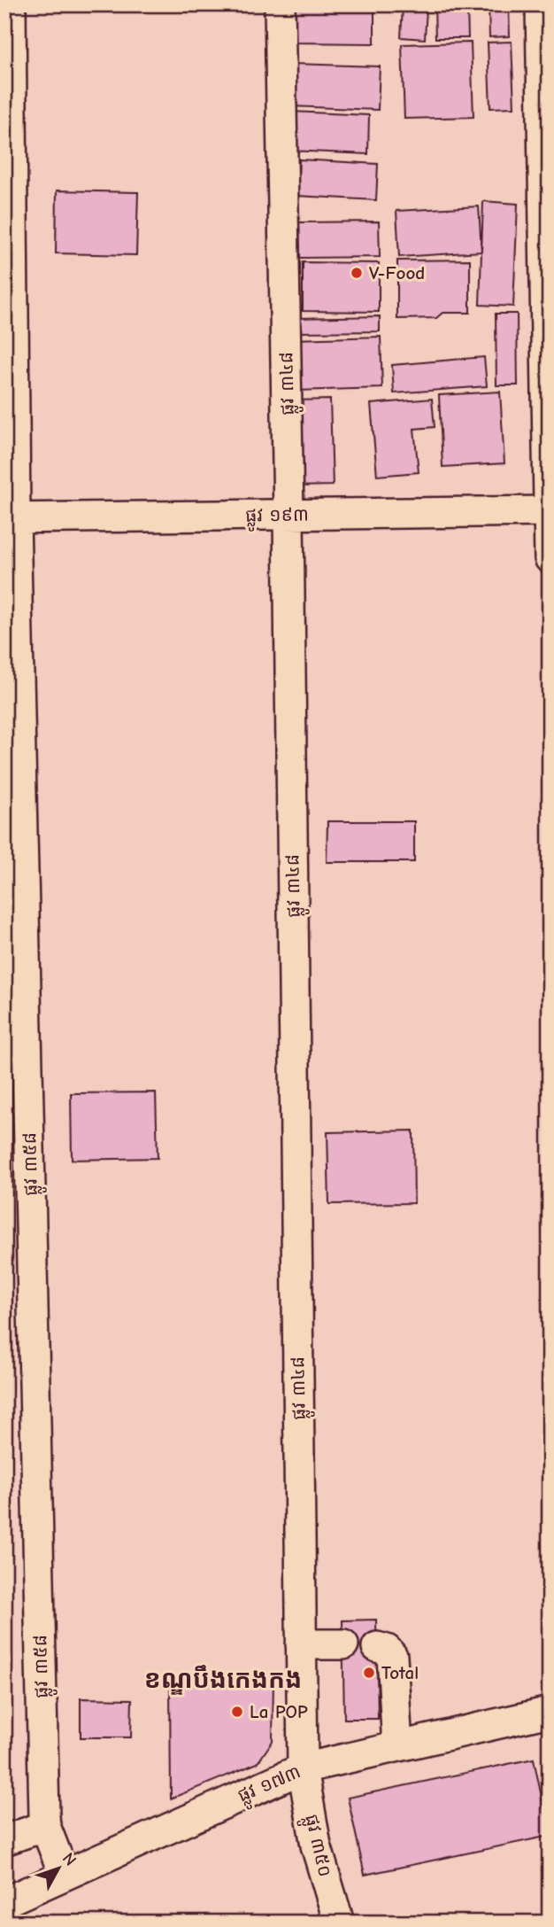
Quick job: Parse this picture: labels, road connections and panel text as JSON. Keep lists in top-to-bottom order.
{
  "streets": {
    "street": [
      "ផ្លូវ ៣៤៨",
      "ផ្លូវ ១៩៣",
      "ផ្លូវ ៣៥៨",
      "ផ្លូវ ១៧៣",
      "ផ្លូវ ៣៥០"
    ]
  },
  "crossings": [
    ["ផ្លូវ ៣៤៨", "ផ្លូវ ១៩៣"],
    ["ផ្លូវ ៣៤៨", "ផ្លូវ ១៧៣"],
    ["ផ្លូវ ៣៤៨", "ផ្លូវ ៣៥០"],
    ["ផ្លូវ ១៩៣", "ផ្លូវ ៣៥៨"],
    ["ផ្លូវ ៣៥៨", "ផ្លូវ ១៧៣"],
    ["ផ្លូវ ១៧៣", "ផ្លូវ ៣៥០"]
  ],
  "districts": ["ខណ្ឌបឹងកេងកង"],
  "places": ["V-Food", "Total", "La POP"],
  "north": "top right"
}
